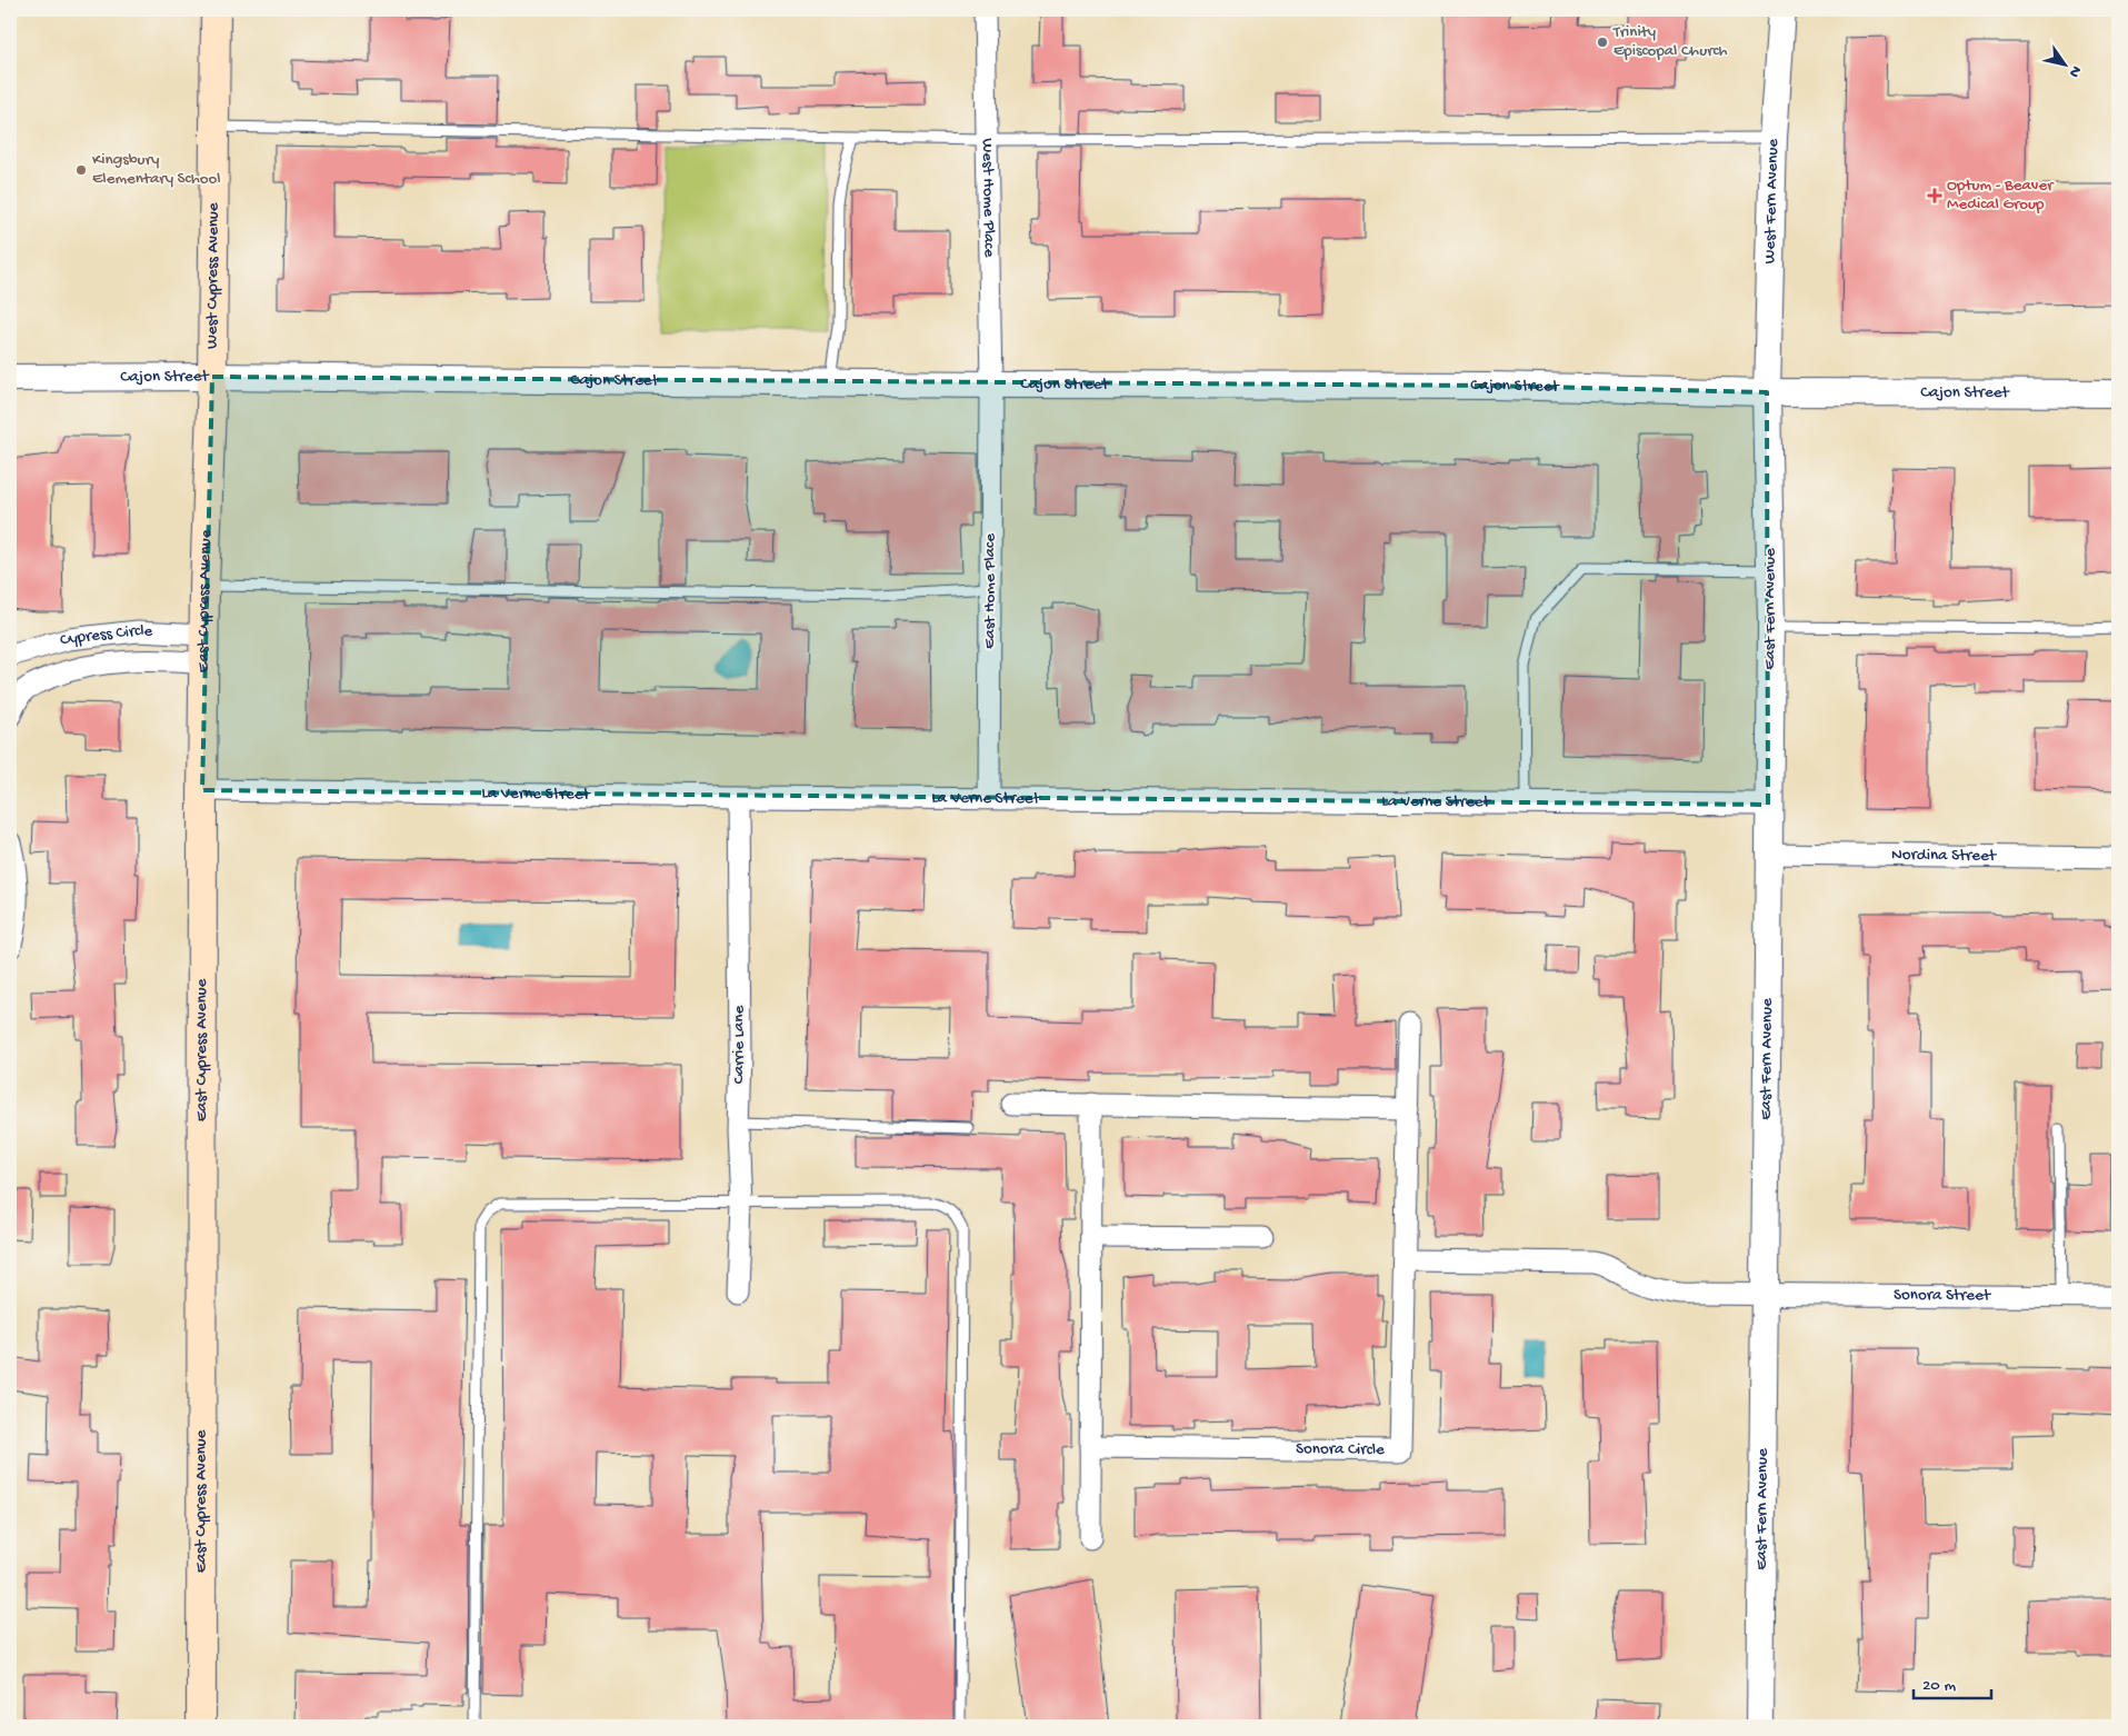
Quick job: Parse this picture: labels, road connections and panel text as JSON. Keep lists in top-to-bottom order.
{
  "streets": {
    "main road": ["West Cypress Avenue", "East Cypress Avenue"],
    "street": [
      "West Home Place",
      "West Fern Avenue",
      "Cajon Street",
      "East Home Place",
      "East Fern Avenue",
      "Cypress Circle",
      "La Verne Street",
      "Nordina Street",
      "Carrie Lane",
      "Sonora Street",
      "Sonora Circle"
    ]
  },
  "crossings": [
    ["West Home Place", "Cajon Street"],
    ["West Home Place", "East Home Place"],
    ["West Fern Avenue", "Cajon Street"],
    ["West Fern Avenue", "East Fern Avenue"],
    ["West Cypress Avenue", "Cajon Street"],
    ["West Cypress Avenue", "East Cypress Avenue"],
    ["Cajon Street", "East Home Place"],
    ["Cajon Street", "East Cypress Avenue"],
    ["Cajon Street", "East Fern Avenue"],
    ["East Home Place", "La Verne Street"],
    ["East Cypress Avenue", "Cypress Circle"],
    ["East Cypress Avenue", "La Verne Street"],
    ["East Fern Avenue", "La Verne Street"],
    ["East Fern Avenue", "Nordina Street"],
    ["East Fern Avenue", "Sonora Street"],
    ["La Verne Street", "Carrie Lane"]
  ],
  "places": {
    "other": ["Trinity Episcopal Church", "Kingsbury Elementary School"],
    "health": ["Optum - Beaver Medical Group"]
  },
  "scale_bar": "20 m",
  "north": "bottom right"
}
